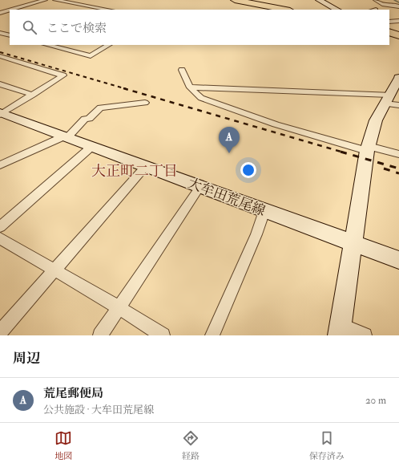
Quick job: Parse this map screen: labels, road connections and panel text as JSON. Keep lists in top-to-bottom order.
{
  "streets": {
    "main road": ["大牟田荒尾線"]
  },
  "districts": ["大正町二丁目"],
  "page": {
    "search": "ここで検索",
    "pins": "A",
    "heading": "周辺",
    "list": [
      {
        "mark": "A",
        "name": "荒尾郵便局",
        "note": "公共施設 · 大牟田荒尾線",
        "value": "20 m"
      }
    ],
    "nav": ["地図", "経路", "保存済み"]
  }
}
